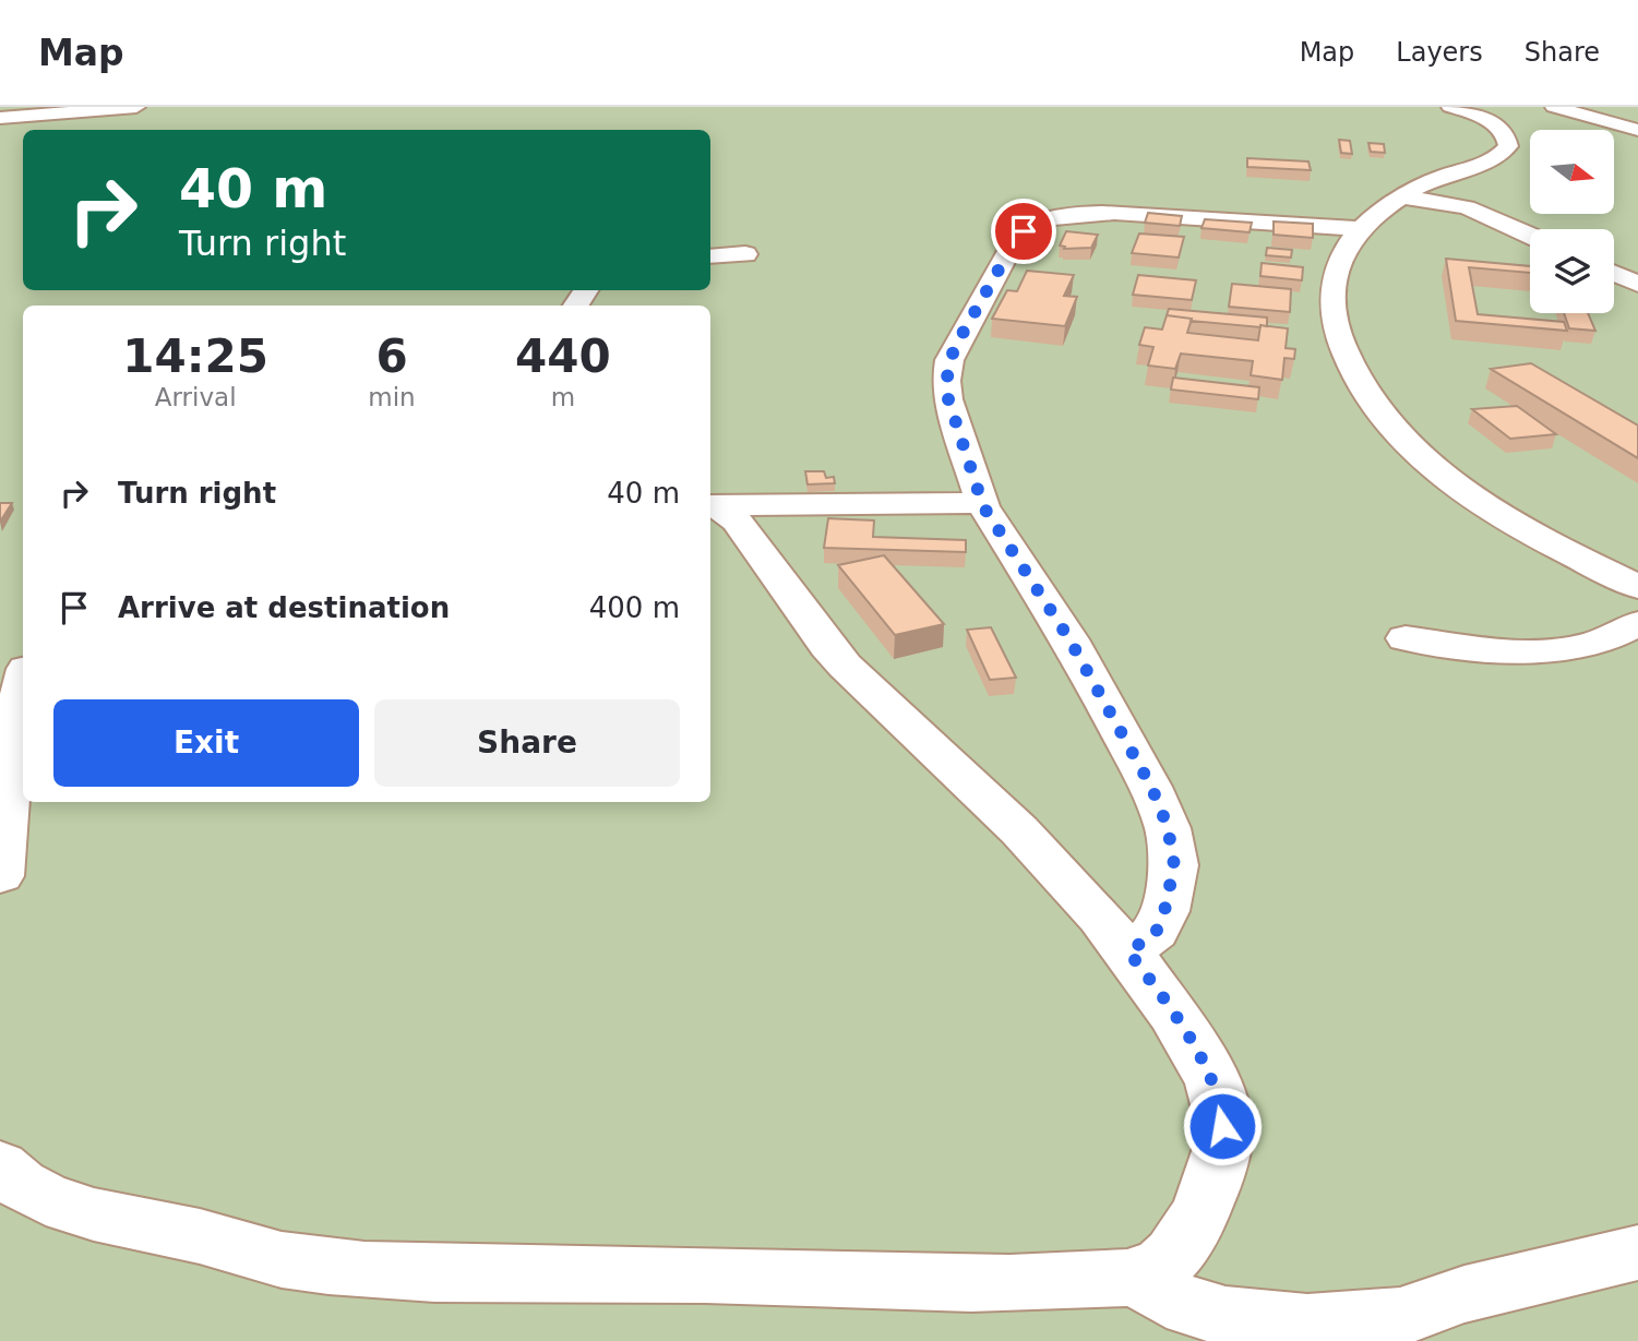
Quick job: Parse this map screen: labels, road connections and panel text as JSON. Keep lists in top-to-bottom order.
{
  "north": "right",
  "page": {
    "header": "Map",
    "nav": ["Map", "Layers", "Share"],
    "turn": ["40 m", "Turn right"],
    "eta": [
      "14:25",
      "Arrival",
      "6",
      "min",
      "440",
      "m"
    ],
    "list": [
      {
        "name": "Turn right",
        "value": "40 m"
      },
      {
        "name": "Arrive at destination",
        "value": "400 m"
      }
    ],
    "buttons": ["Exit", "Share"]
  }
}
